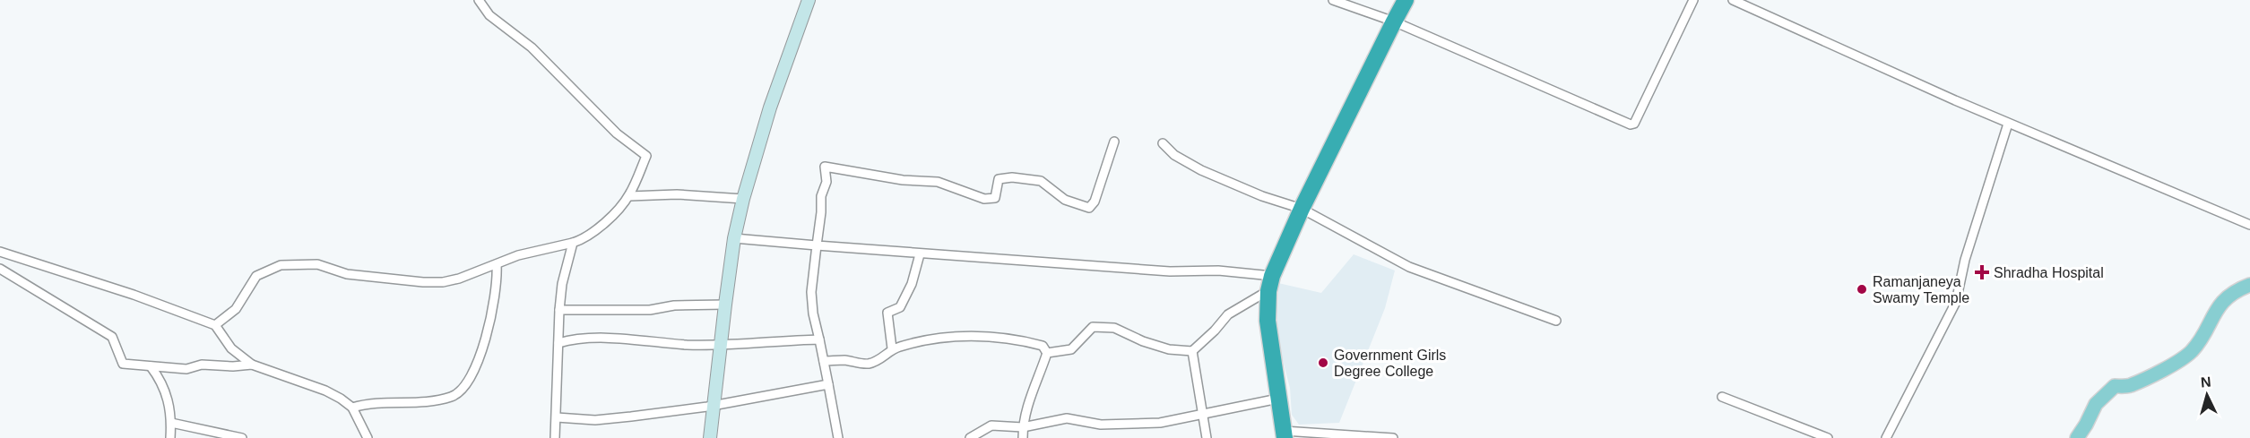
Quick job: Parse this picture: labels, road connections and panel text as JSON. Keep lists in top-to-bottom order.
{
  "places": {
    "health": ["Shradha Hospital"],
    "other": ["Ramanjaneya Swamy Temple", "Government Girls Degree College"]
  },
  "north": "top"
}
